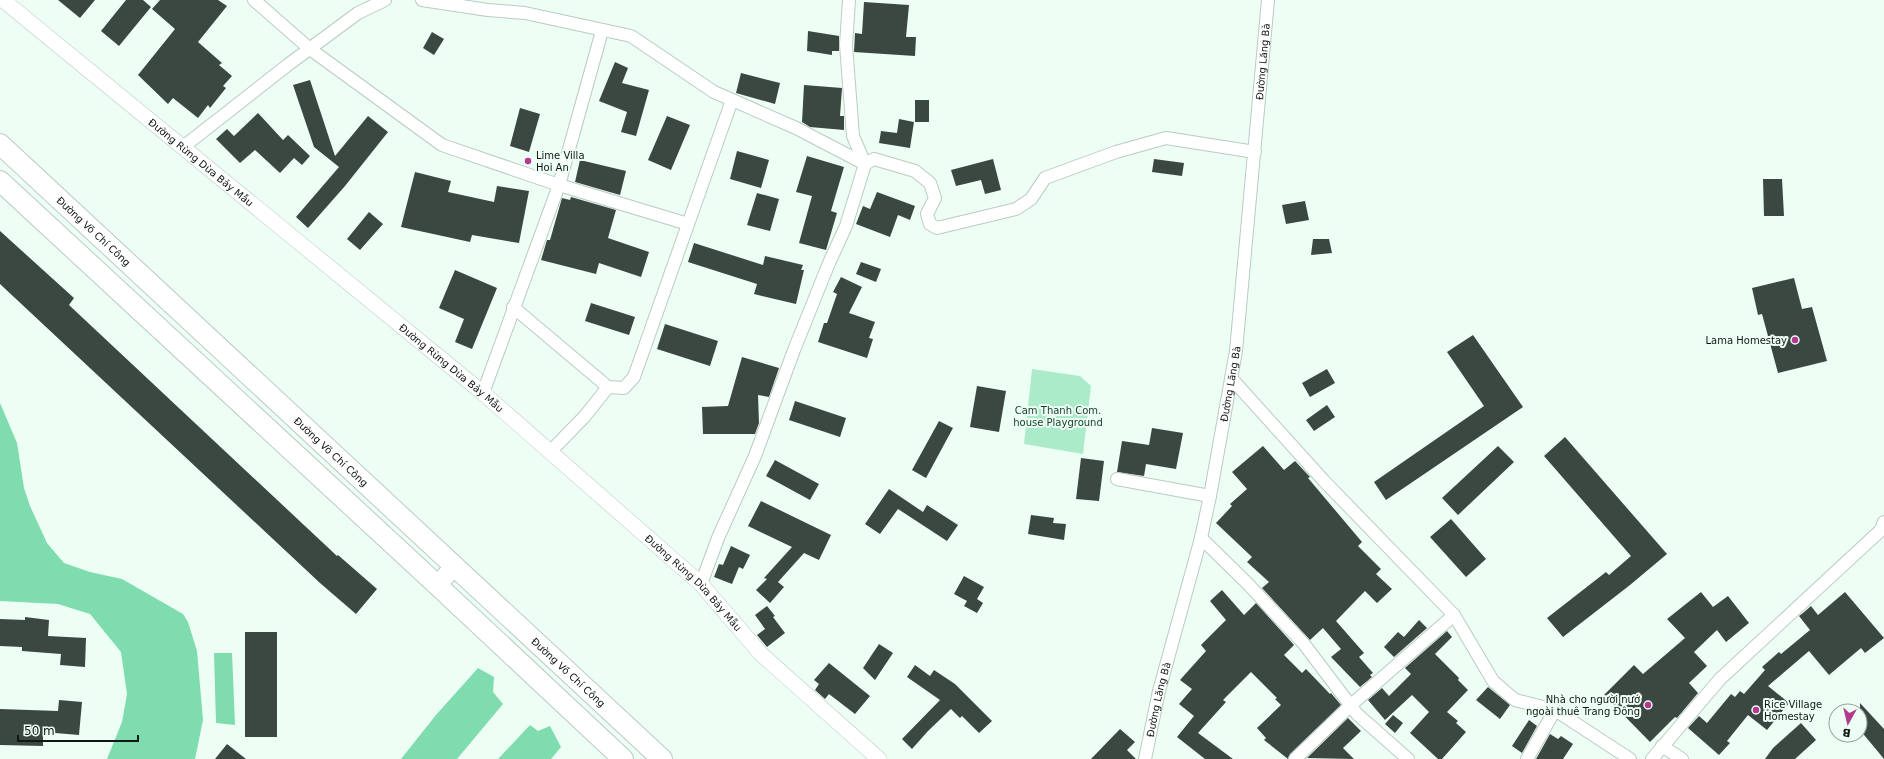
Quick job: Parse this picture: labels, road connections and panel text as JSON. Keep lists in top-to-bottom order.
{
  "streets": {
    "main road": ["Đường Võ Chí Công"],
    "street": ["Đường Lăng Bà", "Đường Rừng Dừa Bảy Mẫu"]
  },
  "parks": ["Cam Thanh Com. house Playground"],
  "places": [
    "Lime Villa Hoi An",
    "Lama Homestay",
    "Nhà cho người nướ ngoài thuê Trang Đông",
    "Rice Village Homestay"
  ],
  "scale_bar": "50 m",
  "north": "bottom"
}
